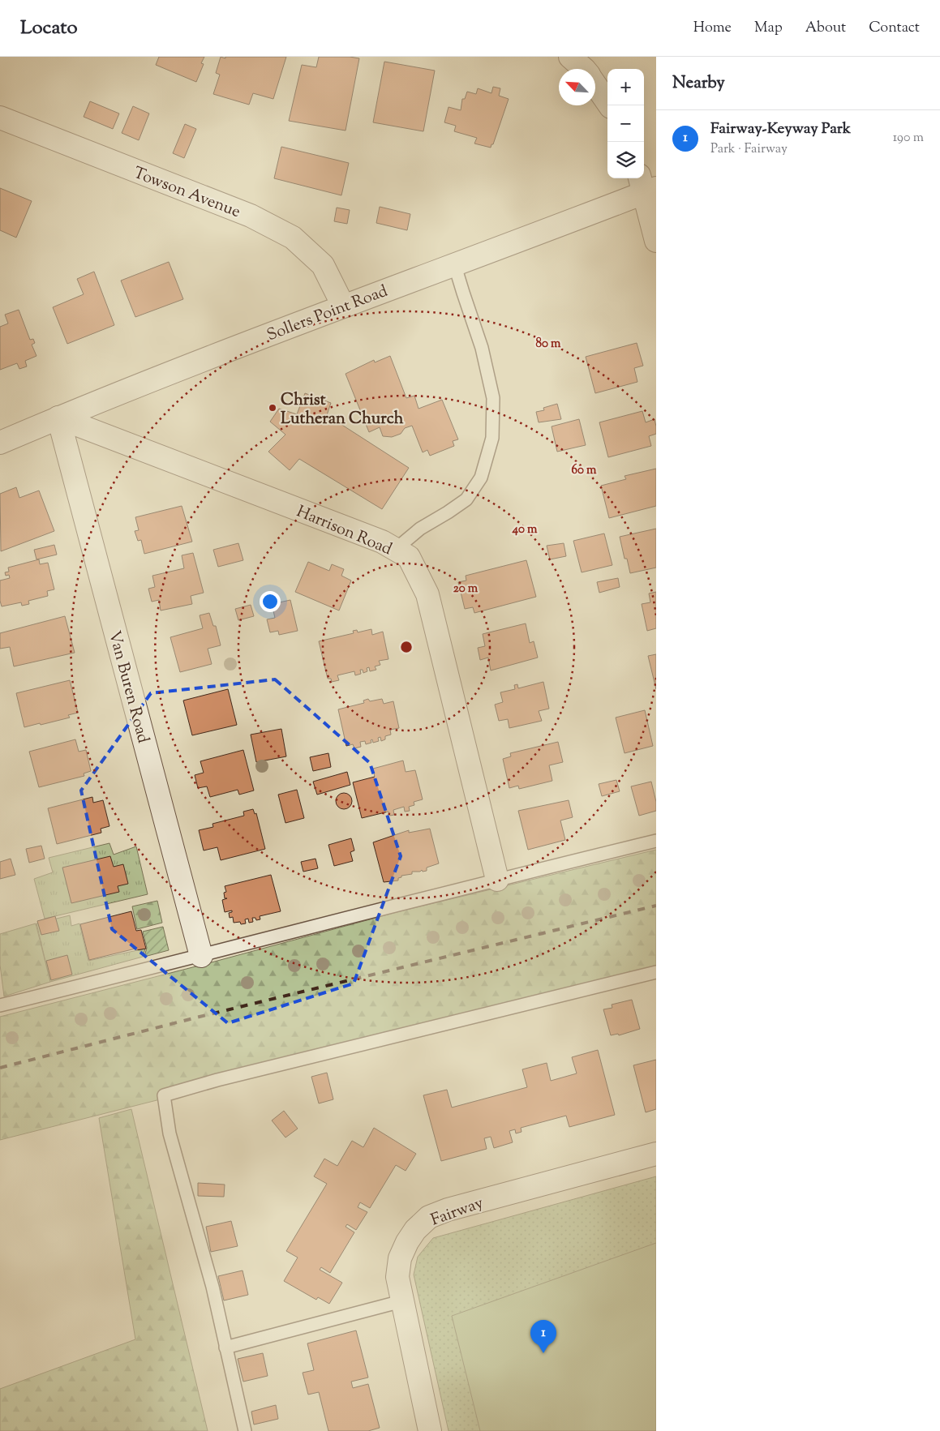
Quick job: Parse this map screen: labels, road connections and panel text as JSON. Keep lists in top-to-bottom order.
{
  "streets": {
    "street": [
      "Towson Avenue",
      "Sollers Point Road",
      "Harrison Road",
      "Van Buren Road",
      "Fairway"
    ]
  },
  "crossings": [
    ["Towson Avenue", "Sollers Point Road"],
    ["Sollers Point Road", "Harrison Road"],
    ["Sollers Point Road", "Van Buren Road"],
    ["Harrison Road", "Van Buren Road"]
  ],
  "places": ["Christ Lutheran Church"],
  "north": "top left",
  "page": {
    "header": "Locato",
    "nav": [
      "Home",
      "Map",
      "About",
      "Contact"
    ],
    "heading": "Nearby",
    "map_buttons": ["+", "−"],
    "list": [
      {
        "mark": "1",
        "name": "Fairway-Keyway Park",
        "note": "Park · Fairway",
        "value": "190 m"
      }
    ],
    "pins": "1"
  },
  "rings": [
    "80 m",
    "60 m",
    "40 m",
    "20 m"
  ]
}
